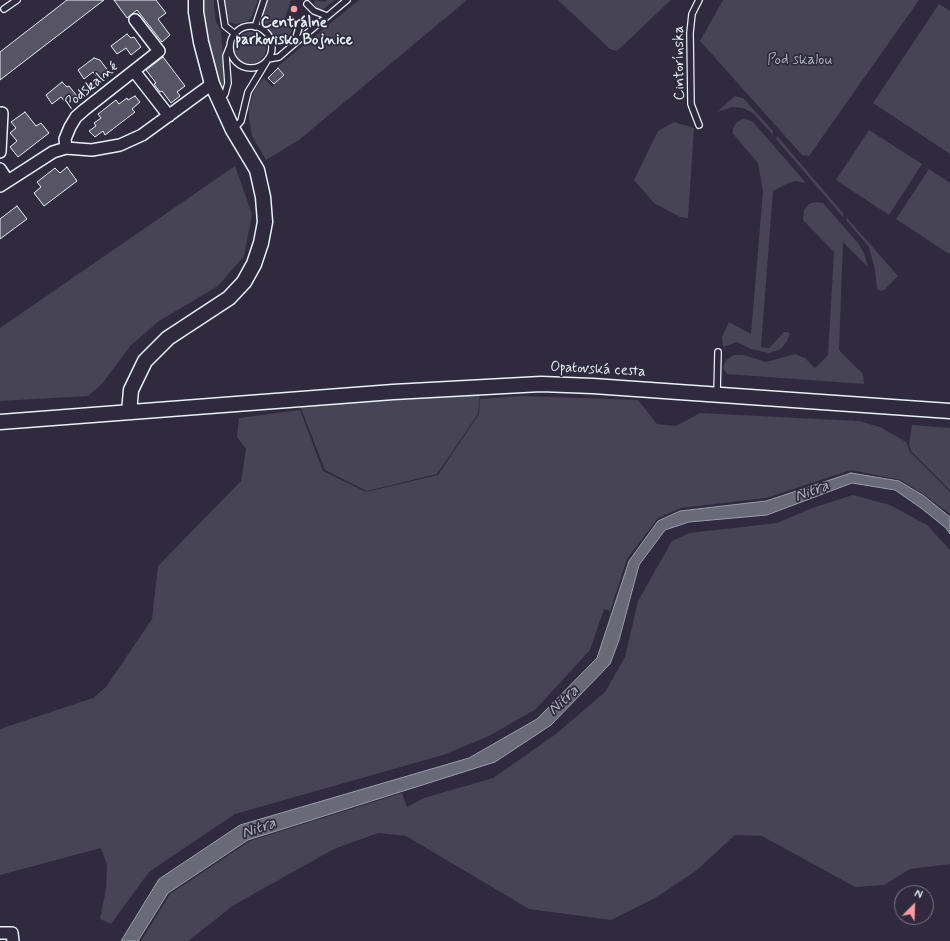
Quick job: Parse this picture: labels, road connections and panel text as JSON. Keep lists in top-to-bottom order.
{
  "streets": {
    "street": ["Podskalné", "Opatovská cesta"],
    "lane": ["Cintorínska"]
  },
  "water": ["Nitra"],
  "parks": ["Pod skalou"],
  "places": ["Centrálne parkovisko Bojnice"],
  "north": "top right"
}
